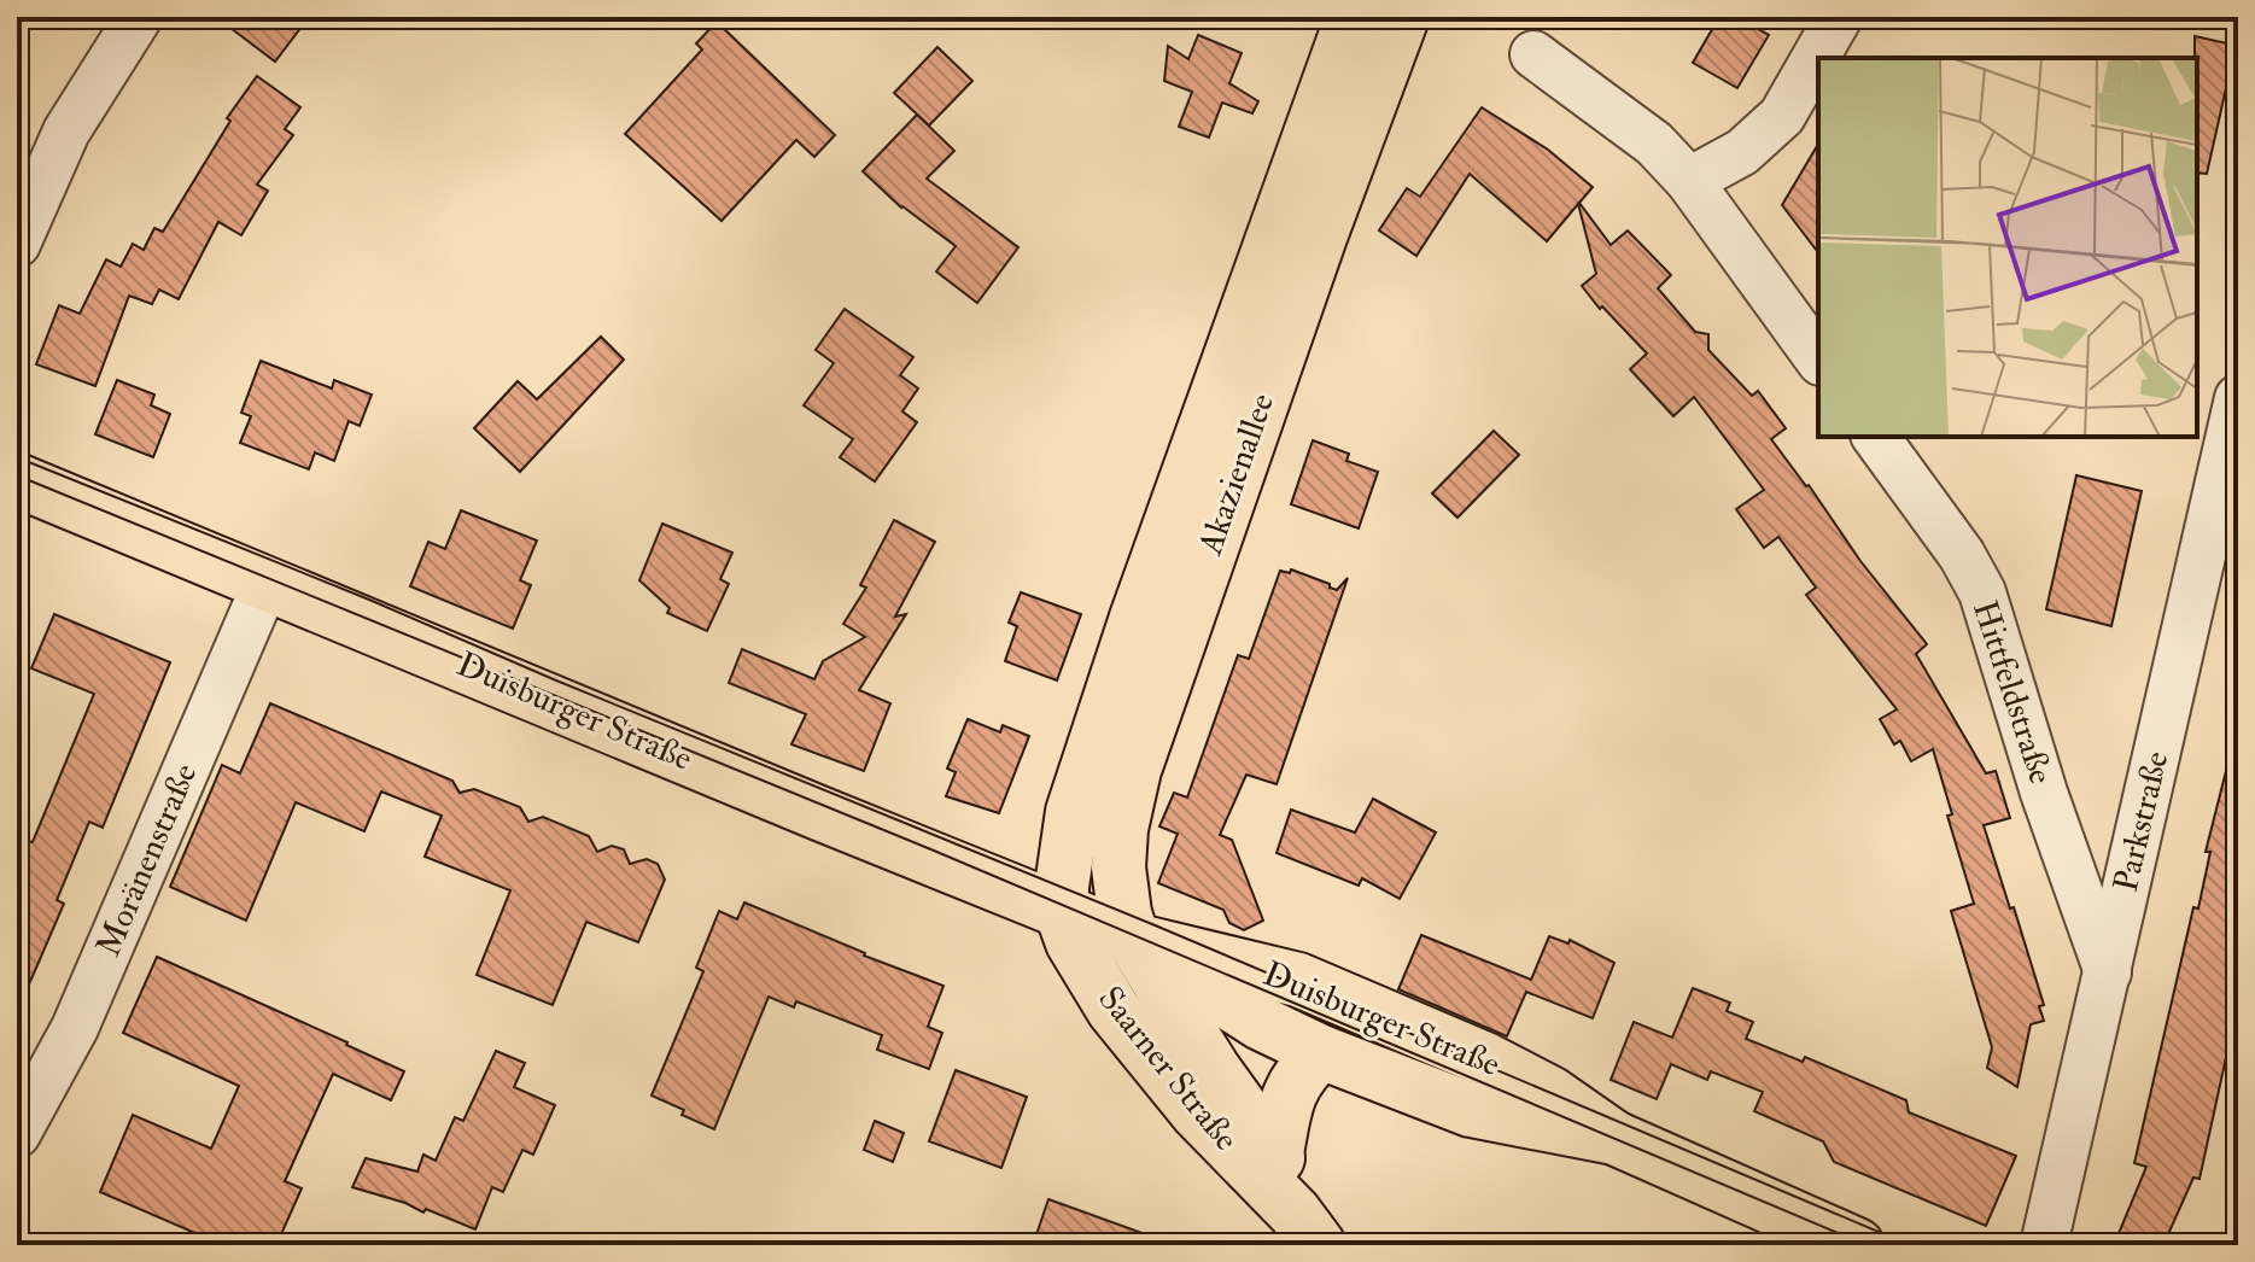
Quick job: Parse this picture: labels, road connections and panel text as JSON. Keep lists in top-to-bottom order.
{
  "streets": {
    "main road": ["Akazienallee", "Duisburger Straße", "Saarner Straße"],
    "street": ["Hittfeldstraße", "Parkstraße", "Moränenstraße"]
  },
  "crossings": [
    ["Akazienallee", "Duisburger Straße"],
    ["Akazienallee", "Saarner Straße"],
    ["Hittfeldstraße", "Parkstraße"],
    ["Duisburger Straße", "Moränenstraße"],
    ["Duisburger Straße", "Saarner Straße"]
  ]
}
